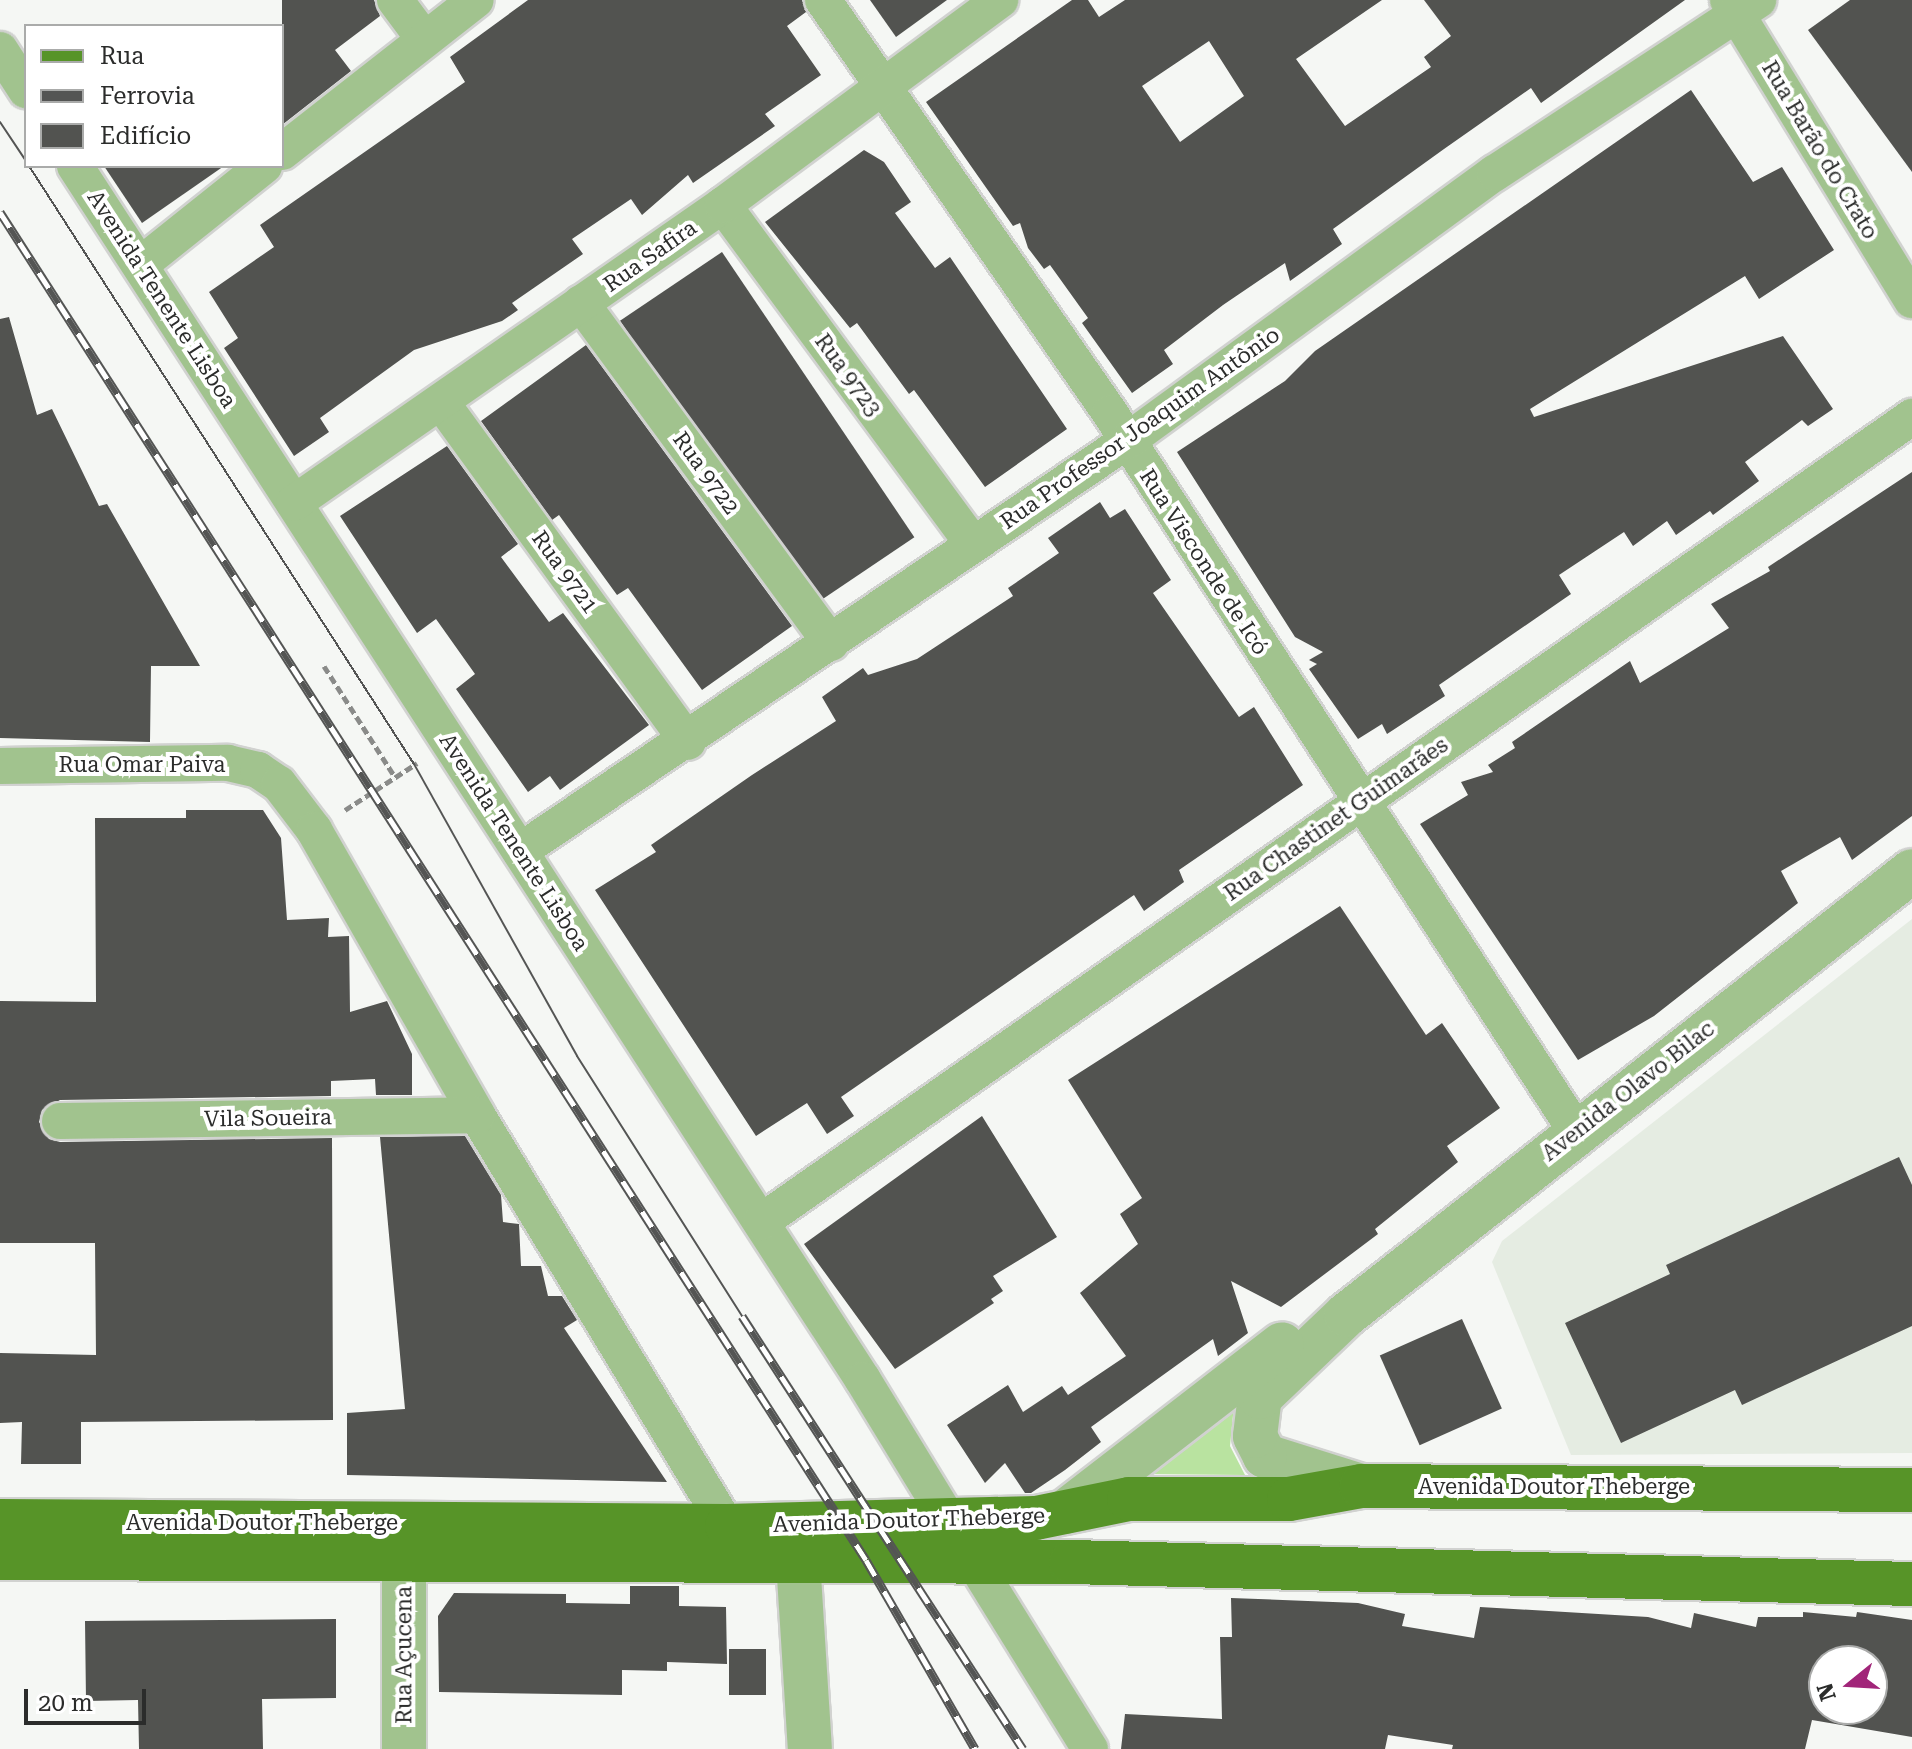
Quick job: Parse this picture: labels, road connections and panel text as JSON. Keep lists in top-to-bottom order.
{
  "streets": {
    "main road": ["Avenida Doutor Theberge"],
    "street": [
      "Rua Barão do Crato",
      "Rua Safira",
      "Avenida Tenente Lisboa",
      "Rua 9723",
      "Rua Professor Joaquim Antônio",
      "Rua 9722",
      "Rua Visconde de Icó",
      "Rua 9721",
      "Rua Omar Paiva",
      "Rua Chastinet Guimarães",
      "Avenida Olavo Bilac",
      "Vila Soueira",
      "Rua Açucena"
    ]
  },
  "crossings": [
    ["Rua Barão do Crato", "Rua Professor Joaquim Antônio"],
    ["Rua Safira", "Avenida Tenente Lisboa"],
    ["Rua Safira", "Rua 9723"],
    ["Rua Safira", "Rua 9722"],
    ["Rua Safira", "Rua Visconde de Icó"],
    ["Rua Safira", "Rua 9721"],
    ["Avenida Tenente Lisboa", "Rua Professor Joaquim Antônio"],
    ["Avenida Tenente Lisboa", "Rua Chastinet Guimarães"],
    ["Avenida Tenente Lisboa", "Avenida Doutor Theberge"],
    ["Rua 9723", "Rua Professor Joaquim Antônio"],
    ["Rua Professor Joaquim Antônio", "Rua 9722"],
    ["Rua Professor Joaquim Antônio", "Rua Visconde de Icó"],
    ["Rua Professor Joaquim Antônio", "Rua 9721"],
    ["Rua Visconde de Icó", "Rua Chastinet Guimarães"],
    ["Rua Visconde de Icó", "Avenida Olavo Bilac"],
    ["Avenida Olavo Bilac", "Avenida Doutor Theberge"],
    ["Avenida Doutor Theberge", "Rua Açucena"]
  ],
  "legend": ["Rua", "Ferrovia", "Edifício"],
  "scale_bar": "20 m",
  "north": "left"
}
